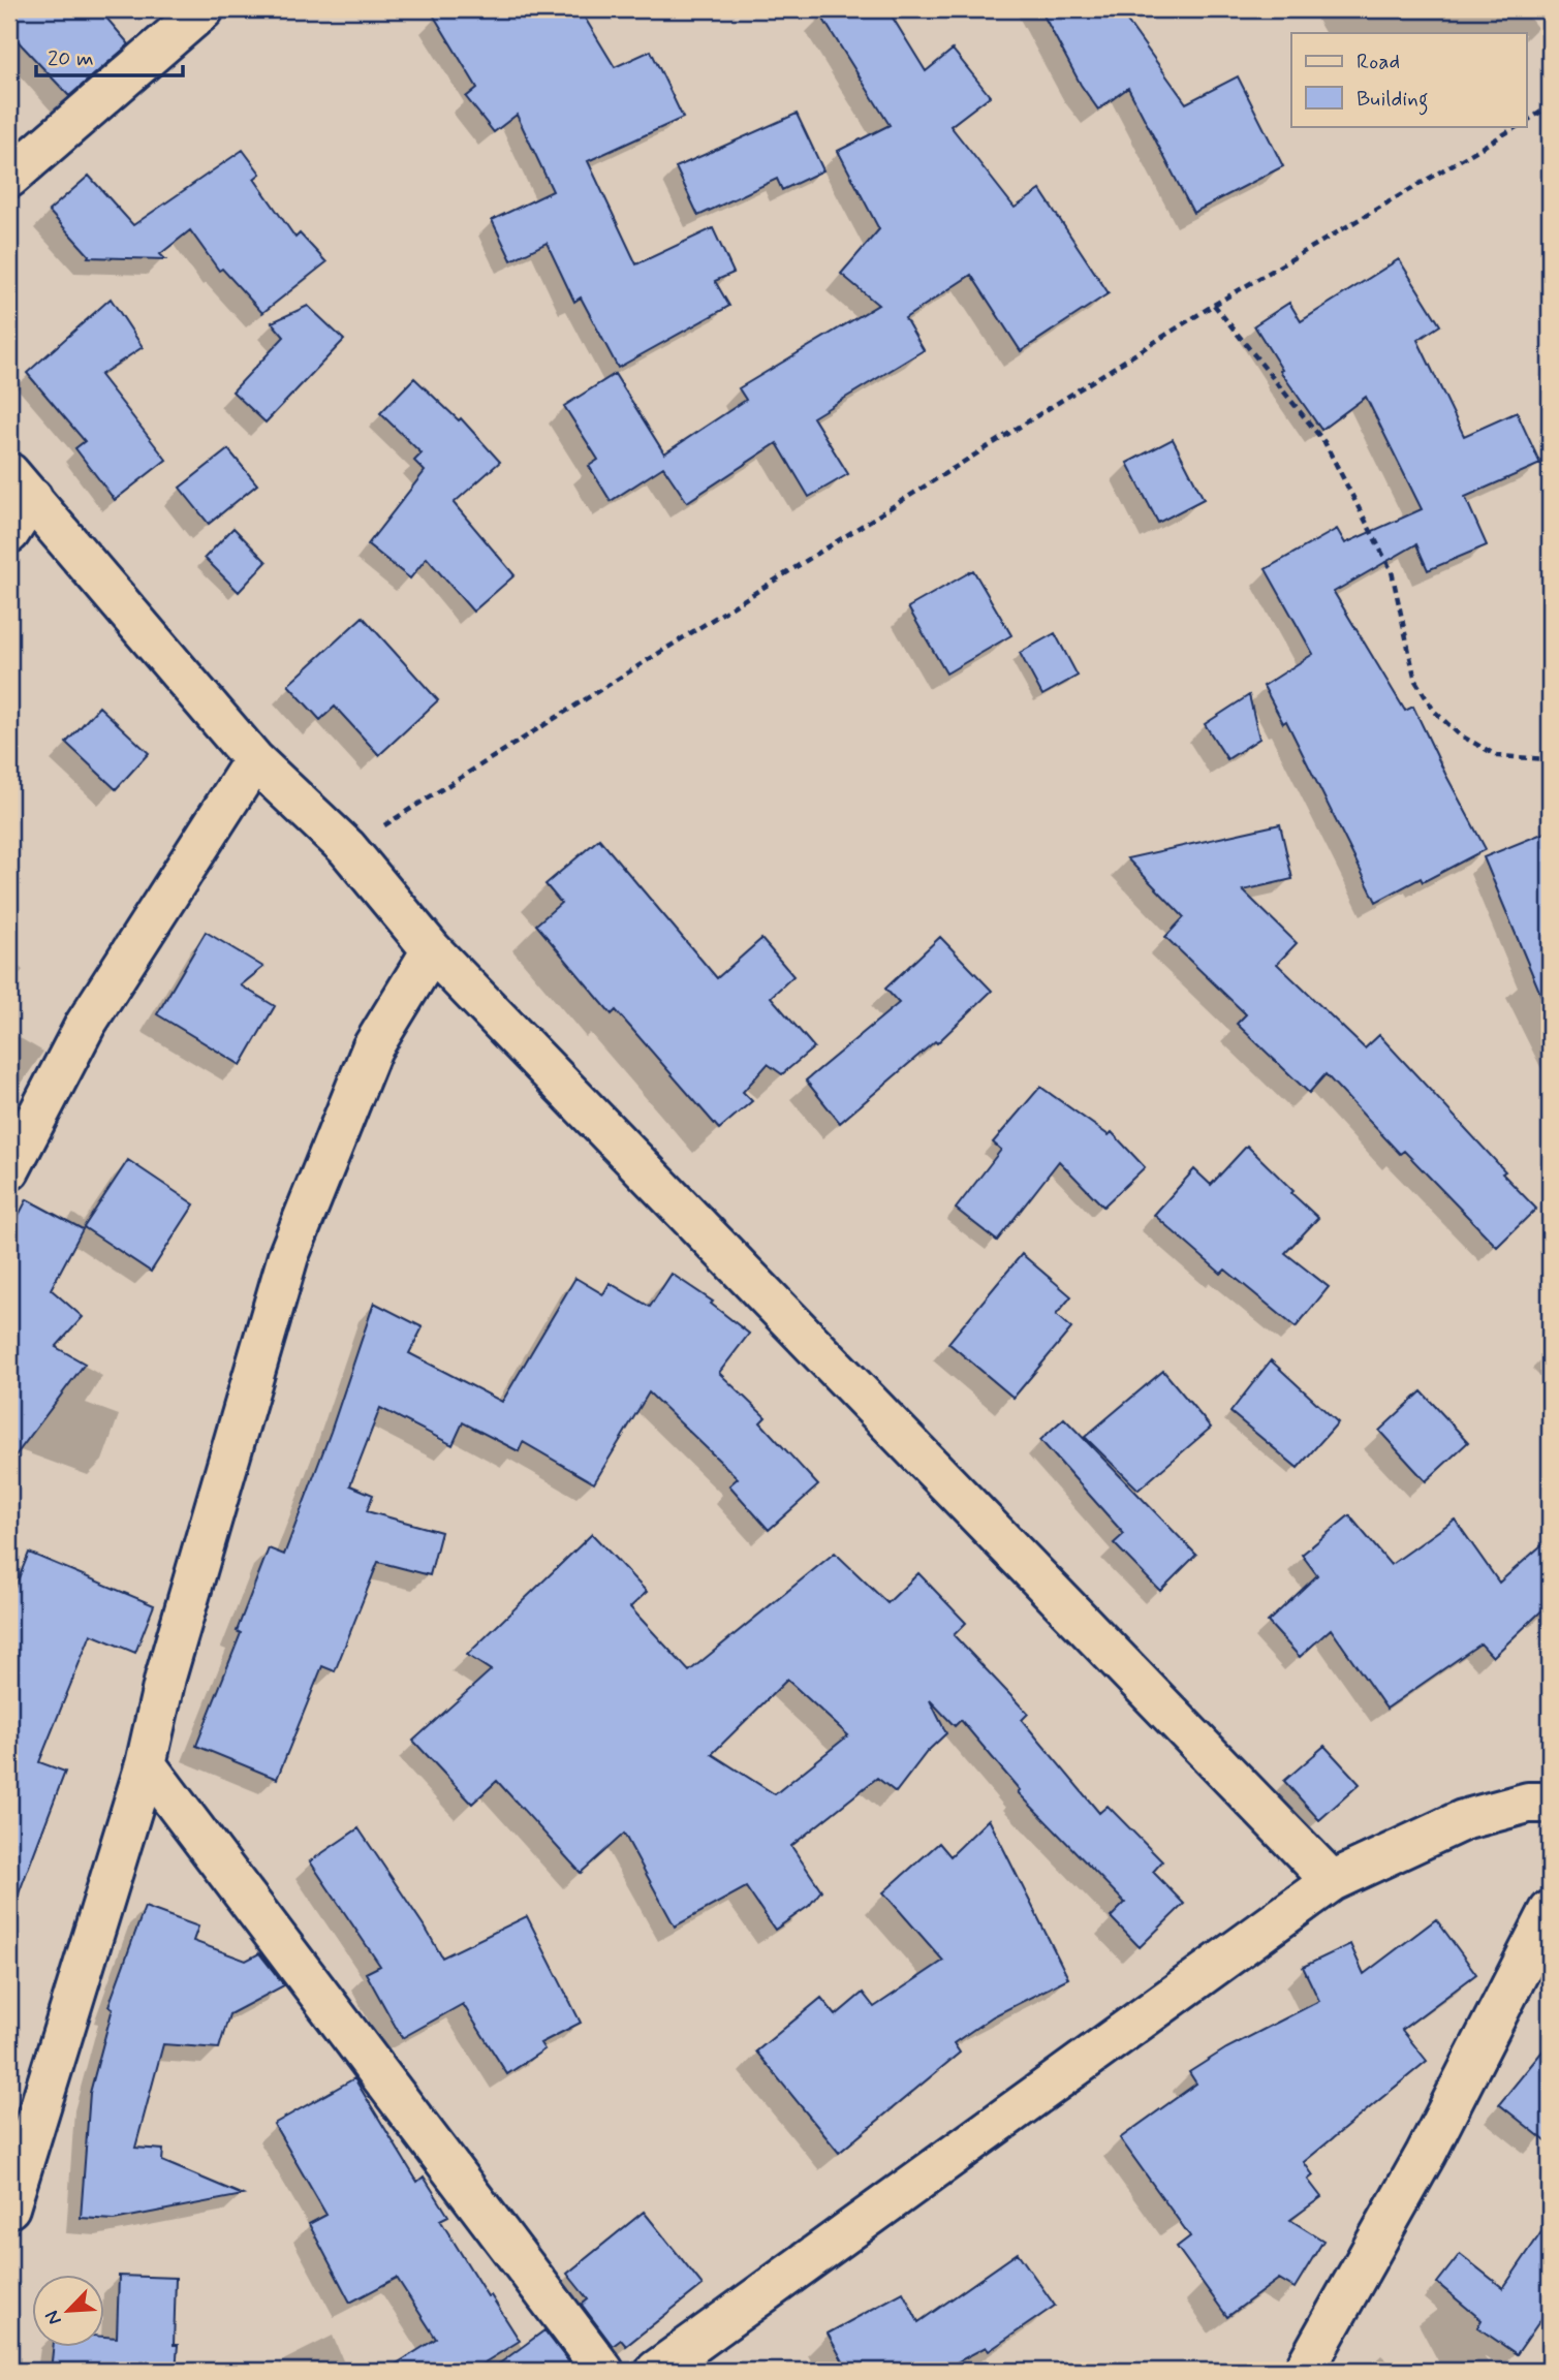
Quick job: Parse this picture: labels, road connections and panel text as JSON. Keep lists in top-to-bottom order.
{
  "legend": ["Road", "Building"],
  "scale_bar": "20 m",
  "north": "bottom left"
}
